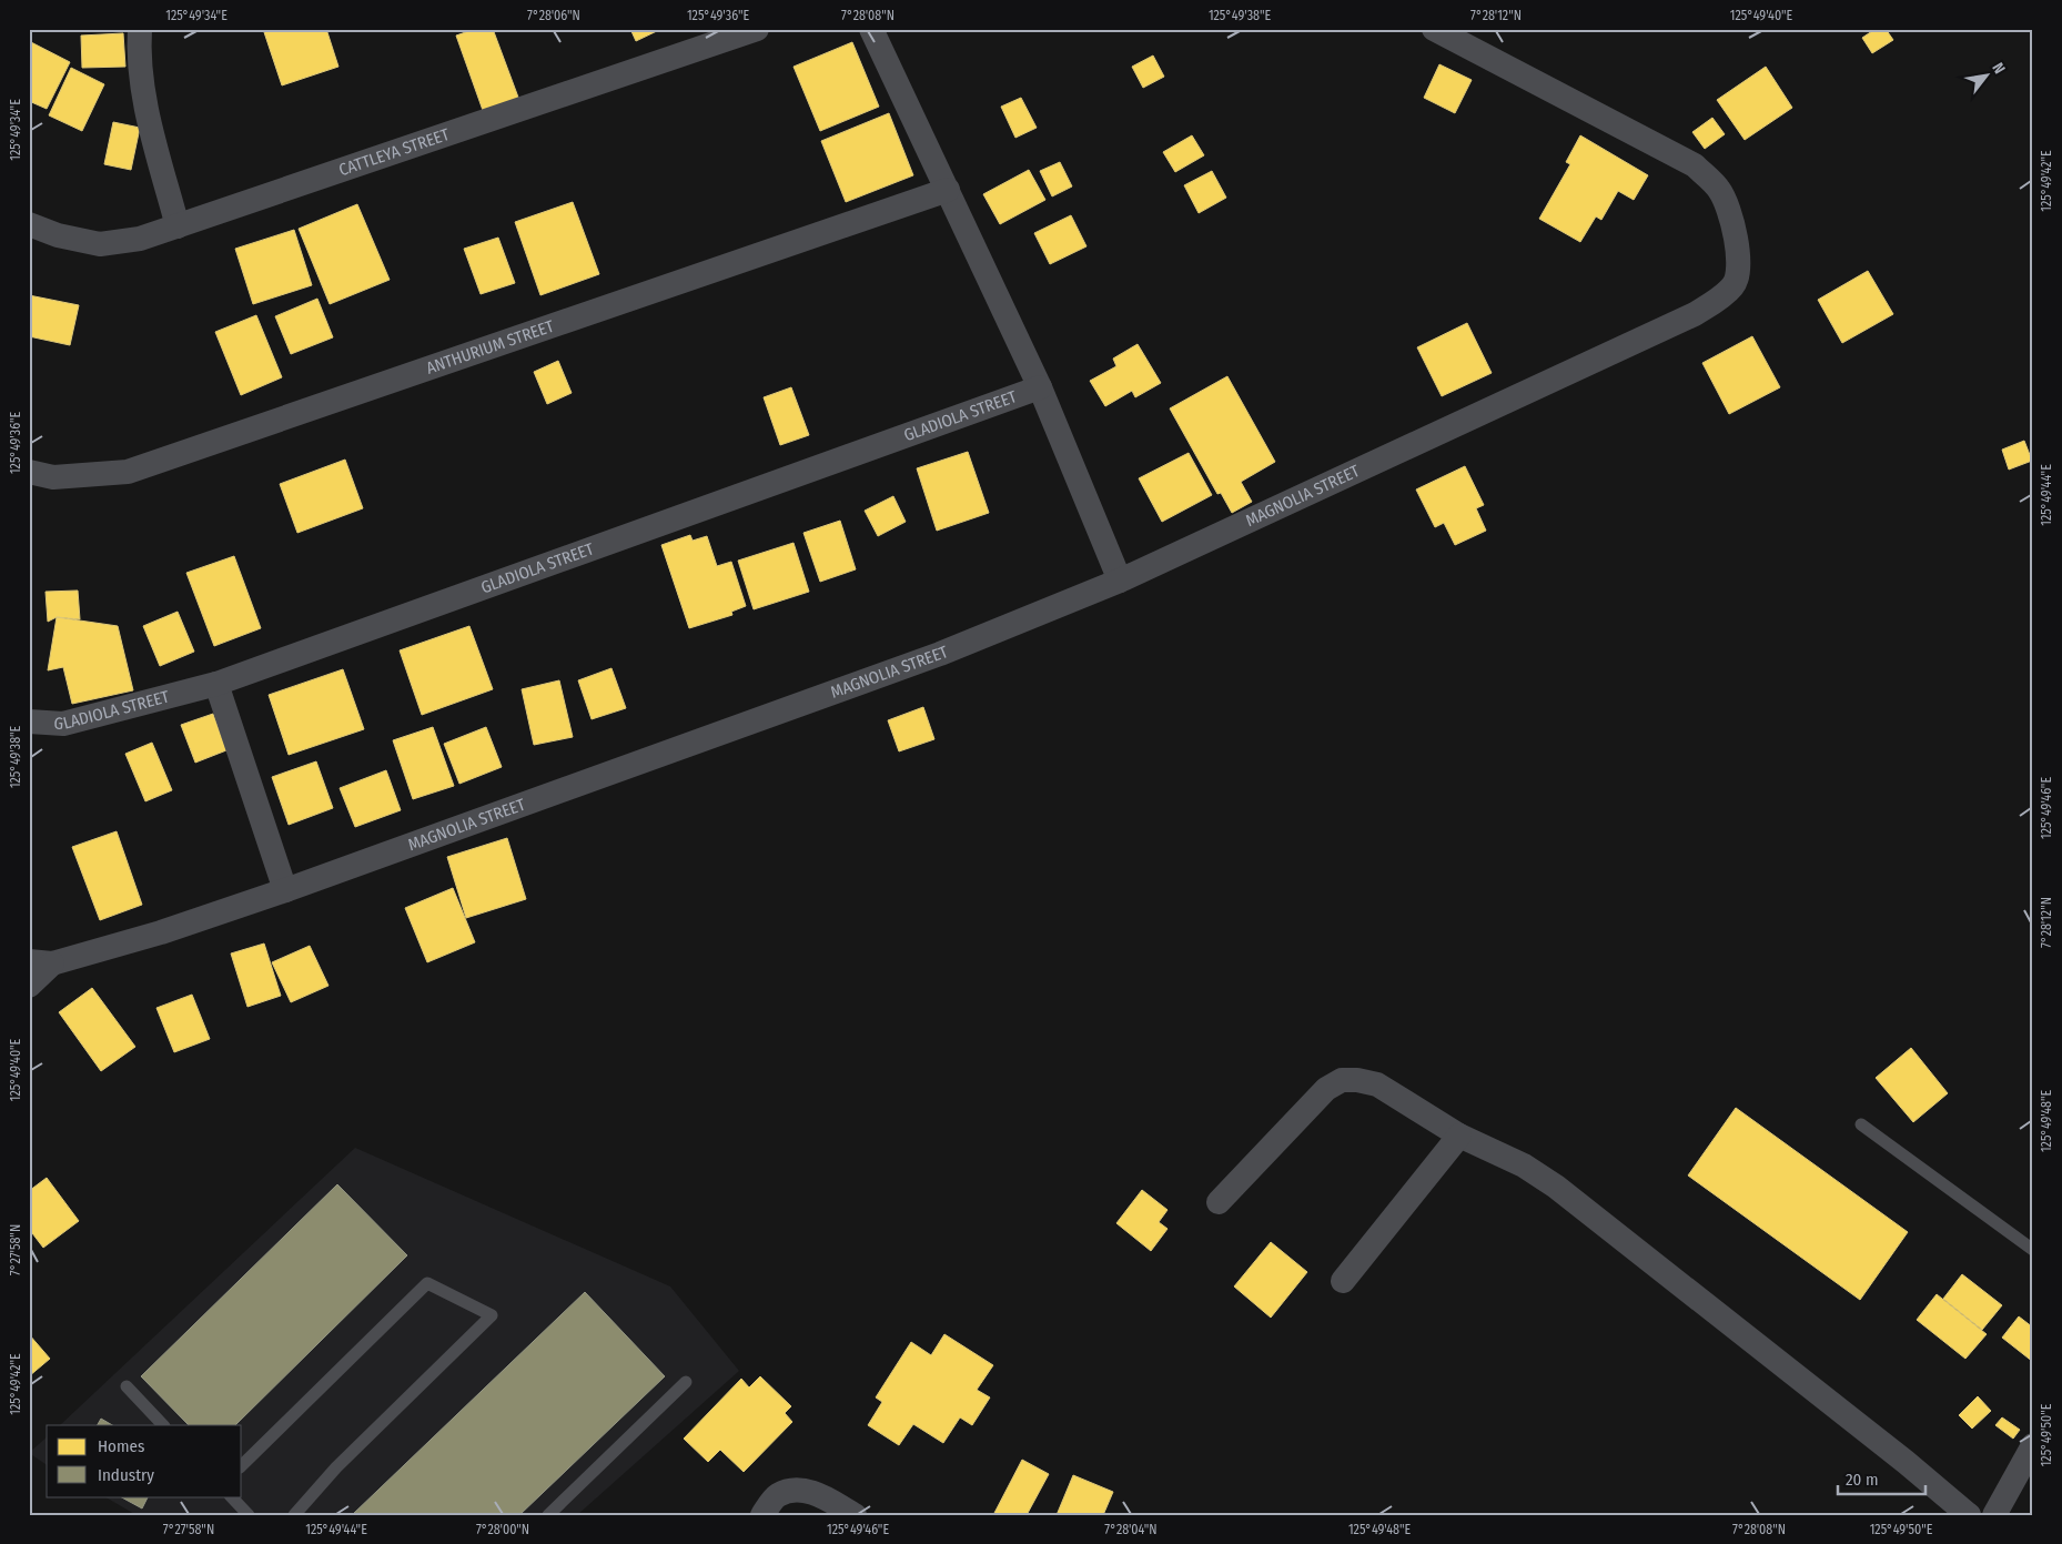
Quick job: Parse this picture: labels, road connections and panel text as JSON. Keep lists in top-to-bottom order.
{
  "streets": {
    "street": [
      "CATTLEYA STREET",
      "ANTHURIUM STREET",
      "GLADIOLA STREET",
      "MAGNOLIA STREET"
    ]
  },
  "legend": ["Homes", "Industry"],
  "scale_bar": "20 m",
  "north": "top right",
  "coordinates": [
    "125°49'34\"E",
    "7°28'06\"N",
    "125°49'36\"E",
    "7°28'08\"N",
    "125°49'38\"E",
    "7°28'12\"N",
    "125°49'40\"E",
    "125°49'42\"E",
    "125°49'44\"E",
    "125°49'46\"E",
    "125°49'48\"E",
    "7°27'58\"N",
    "125°49'50\"E",
    "7°28'00\"N",
    "7°28'04\"N"
  ]
}
